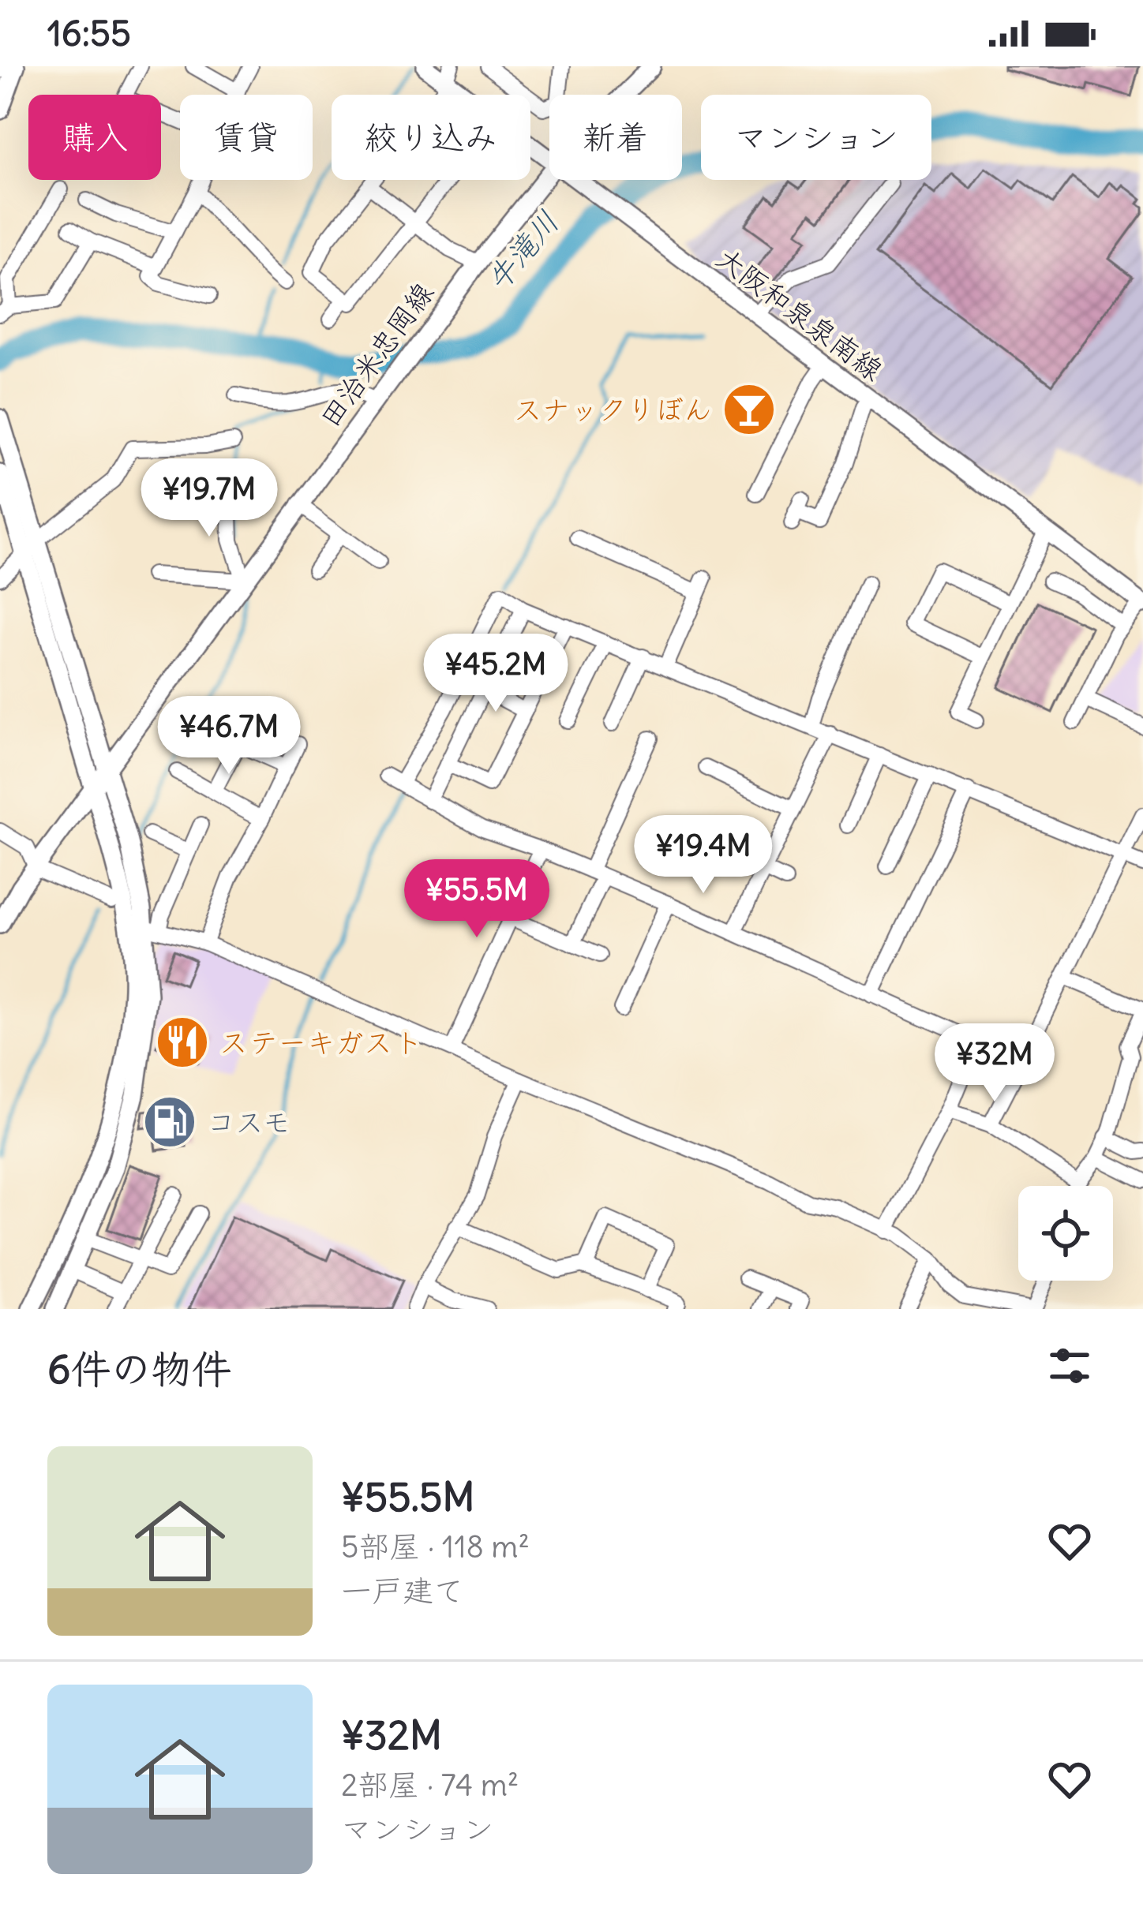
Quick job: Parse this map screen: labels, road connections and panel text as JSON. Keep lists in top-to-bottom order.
{
  "streets": {
    "main road": ["大阪和泉泉南線", "田治米忠岡線"]
  },
  "water": ["牛滝川"],
  "places": {
    "bar": ["スナックりぼん"],
    "restaurant": ["ステーキガスト"],
    "fuel station": ["コスモ"]
  },
  "page": {
    "status": "16:55",
    "chip": [
      "購入",
      "賃貸",
      "絞り込み",
      "新着",
      "マンション"
    ],
    "price": [
      "¥19.7M",
      "¥45.2M",
      "¥46.7M",
      "¥19.4M",
      "¥55.5M",
      "¥32M"
    ],
    "heading": "6件の物件",
    "list": [
      {
        "name": "¥55.5M",
        "note": "5部屋 · 118 m² · 一戸建て"
      },
      {
        "name": "¥32M",
        "note": "2部屋 · 74 m² · マンション"
      }
    ]
  }
}
